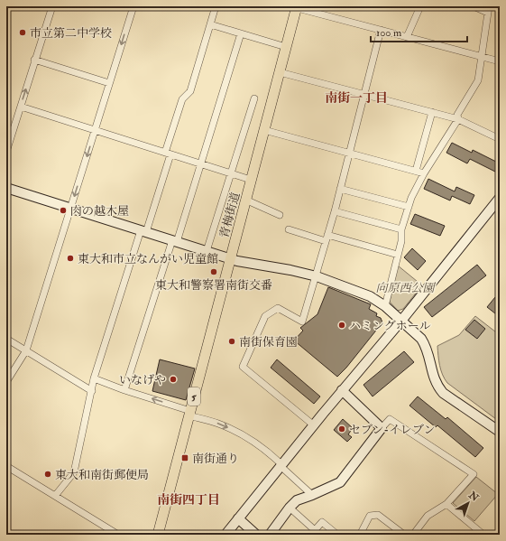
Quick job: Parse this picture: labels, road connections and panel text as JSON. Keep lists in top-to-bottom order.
{
  "streets": {
    "main road": ["青梅街道", "5"]
  },
  "districts": ["南街一丁目", "南街四丁目"],
  "parks": ["向原西公園"],
  "places": {
    "other": [
      "市立第二中学校",
      "肉の越木屋",
      "東大和市立なんがい児童館",
      "東大和警察署南街交番",
      "ハミングホール",
      "南街保育園",
      "いなげや",
      "セブン-イレブン",
      "東大和南街郵便局"
    ],
    "transit": ["南街通り"]
  },
  "scale_bar": "100 m",
  "north": "top right"
}
